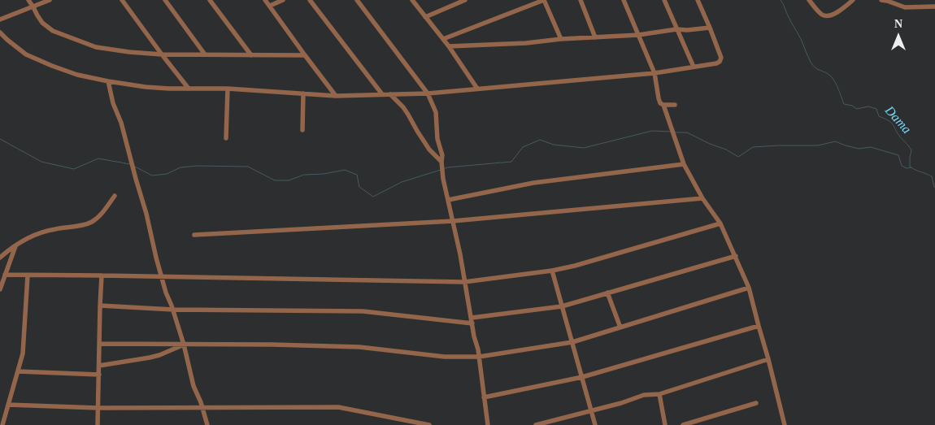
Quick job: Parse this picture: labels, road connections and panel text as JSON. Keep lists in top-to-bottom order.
{
  "water": ["Dama"],
  "north": "top"
}
